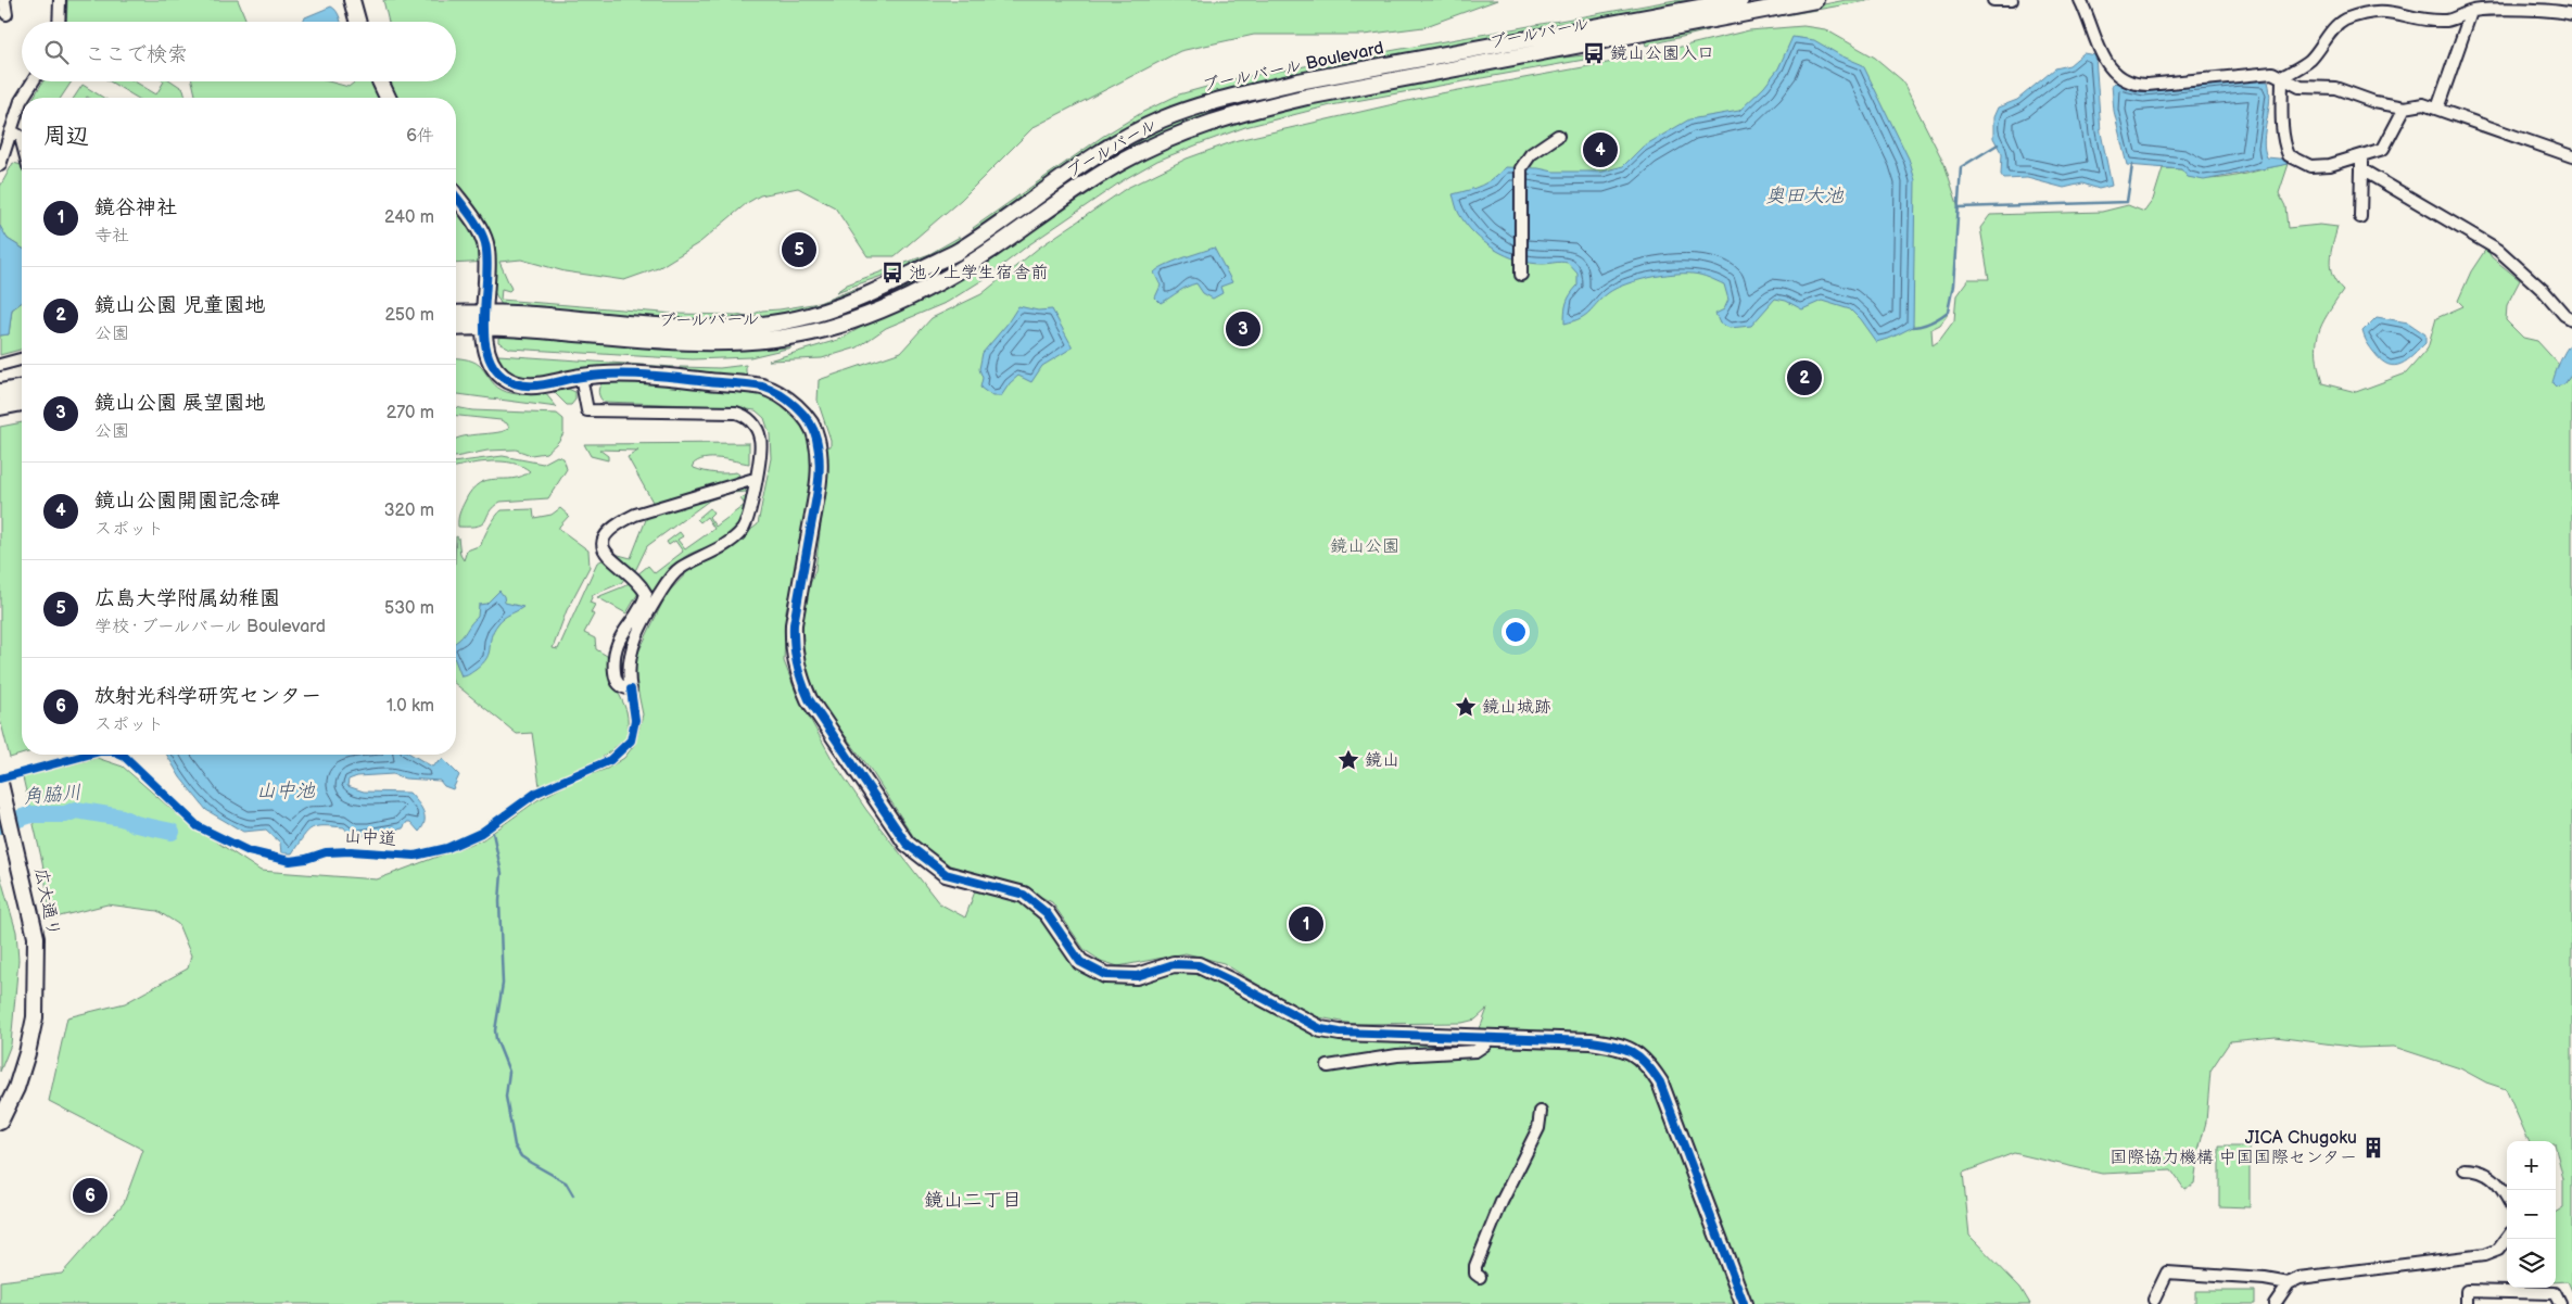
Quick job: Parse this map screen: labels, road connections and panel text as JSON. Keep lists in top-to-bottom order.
{
  "streets": {
    "street": ["ブールバール", "ブールバール Boulevard", "広大通り"],
    "cycle path": ["山中道"]
  },
  "crossings": [
    ["ブールバール", "ブールバール Boulevard"]
  ],
  "districts": ["鏡山二丁目"],
  "water": ["奥田大池", "山中池", "角脇川"],
  "parks": ["鏡山公園"],
  "places": {
    "bus stop": ["鏡山公園入口", "池ノ上学生宿舎前"],
    "place": ["鏡山城跡", "鏡山"],
    "building": ["JICA Chugoku 国際協力機構 中国国際センター"]
  },
  "page": {
    "search": "ここで検索",
    "heading": ["周辺", "6件"],
    "pins": [
      "4",
      "5",
      "3",
      "2",
      "1",
      "6"
    ],
    "list": [
      {
        "mark": "1",
        "name": "鏡谷神社",
        "note": "寺社",
        "value": "240 m"
      },
      {
        "mark": "2",
        "name": "鏡山公園 児童園地",
        "note": "公園",
        "value": "250 m"
      },
      {
        "mark": "3",
        "name": "鏡山公園 展望園地",
        "note": "公園",
        "value": "270 m"
      },
      {
        "mark": "4",
        "name": "鏡山公園開園記念碑",
        "note": "スポット",
        "value": "320 m"
      },
      {
        "mark": "5",
        "name": "広島大学附属幼稚園",
        "note": "学校 · ブールバール Boulevard",
        "value": "530 m"
      },
      {
        "mark": "6",
        "name": "放射光科学研究センター",
        "note": "スポット",
        "value": "1.0 km"
      }
    ],
    "map_buttons": ["+", "−"]
  }
}
